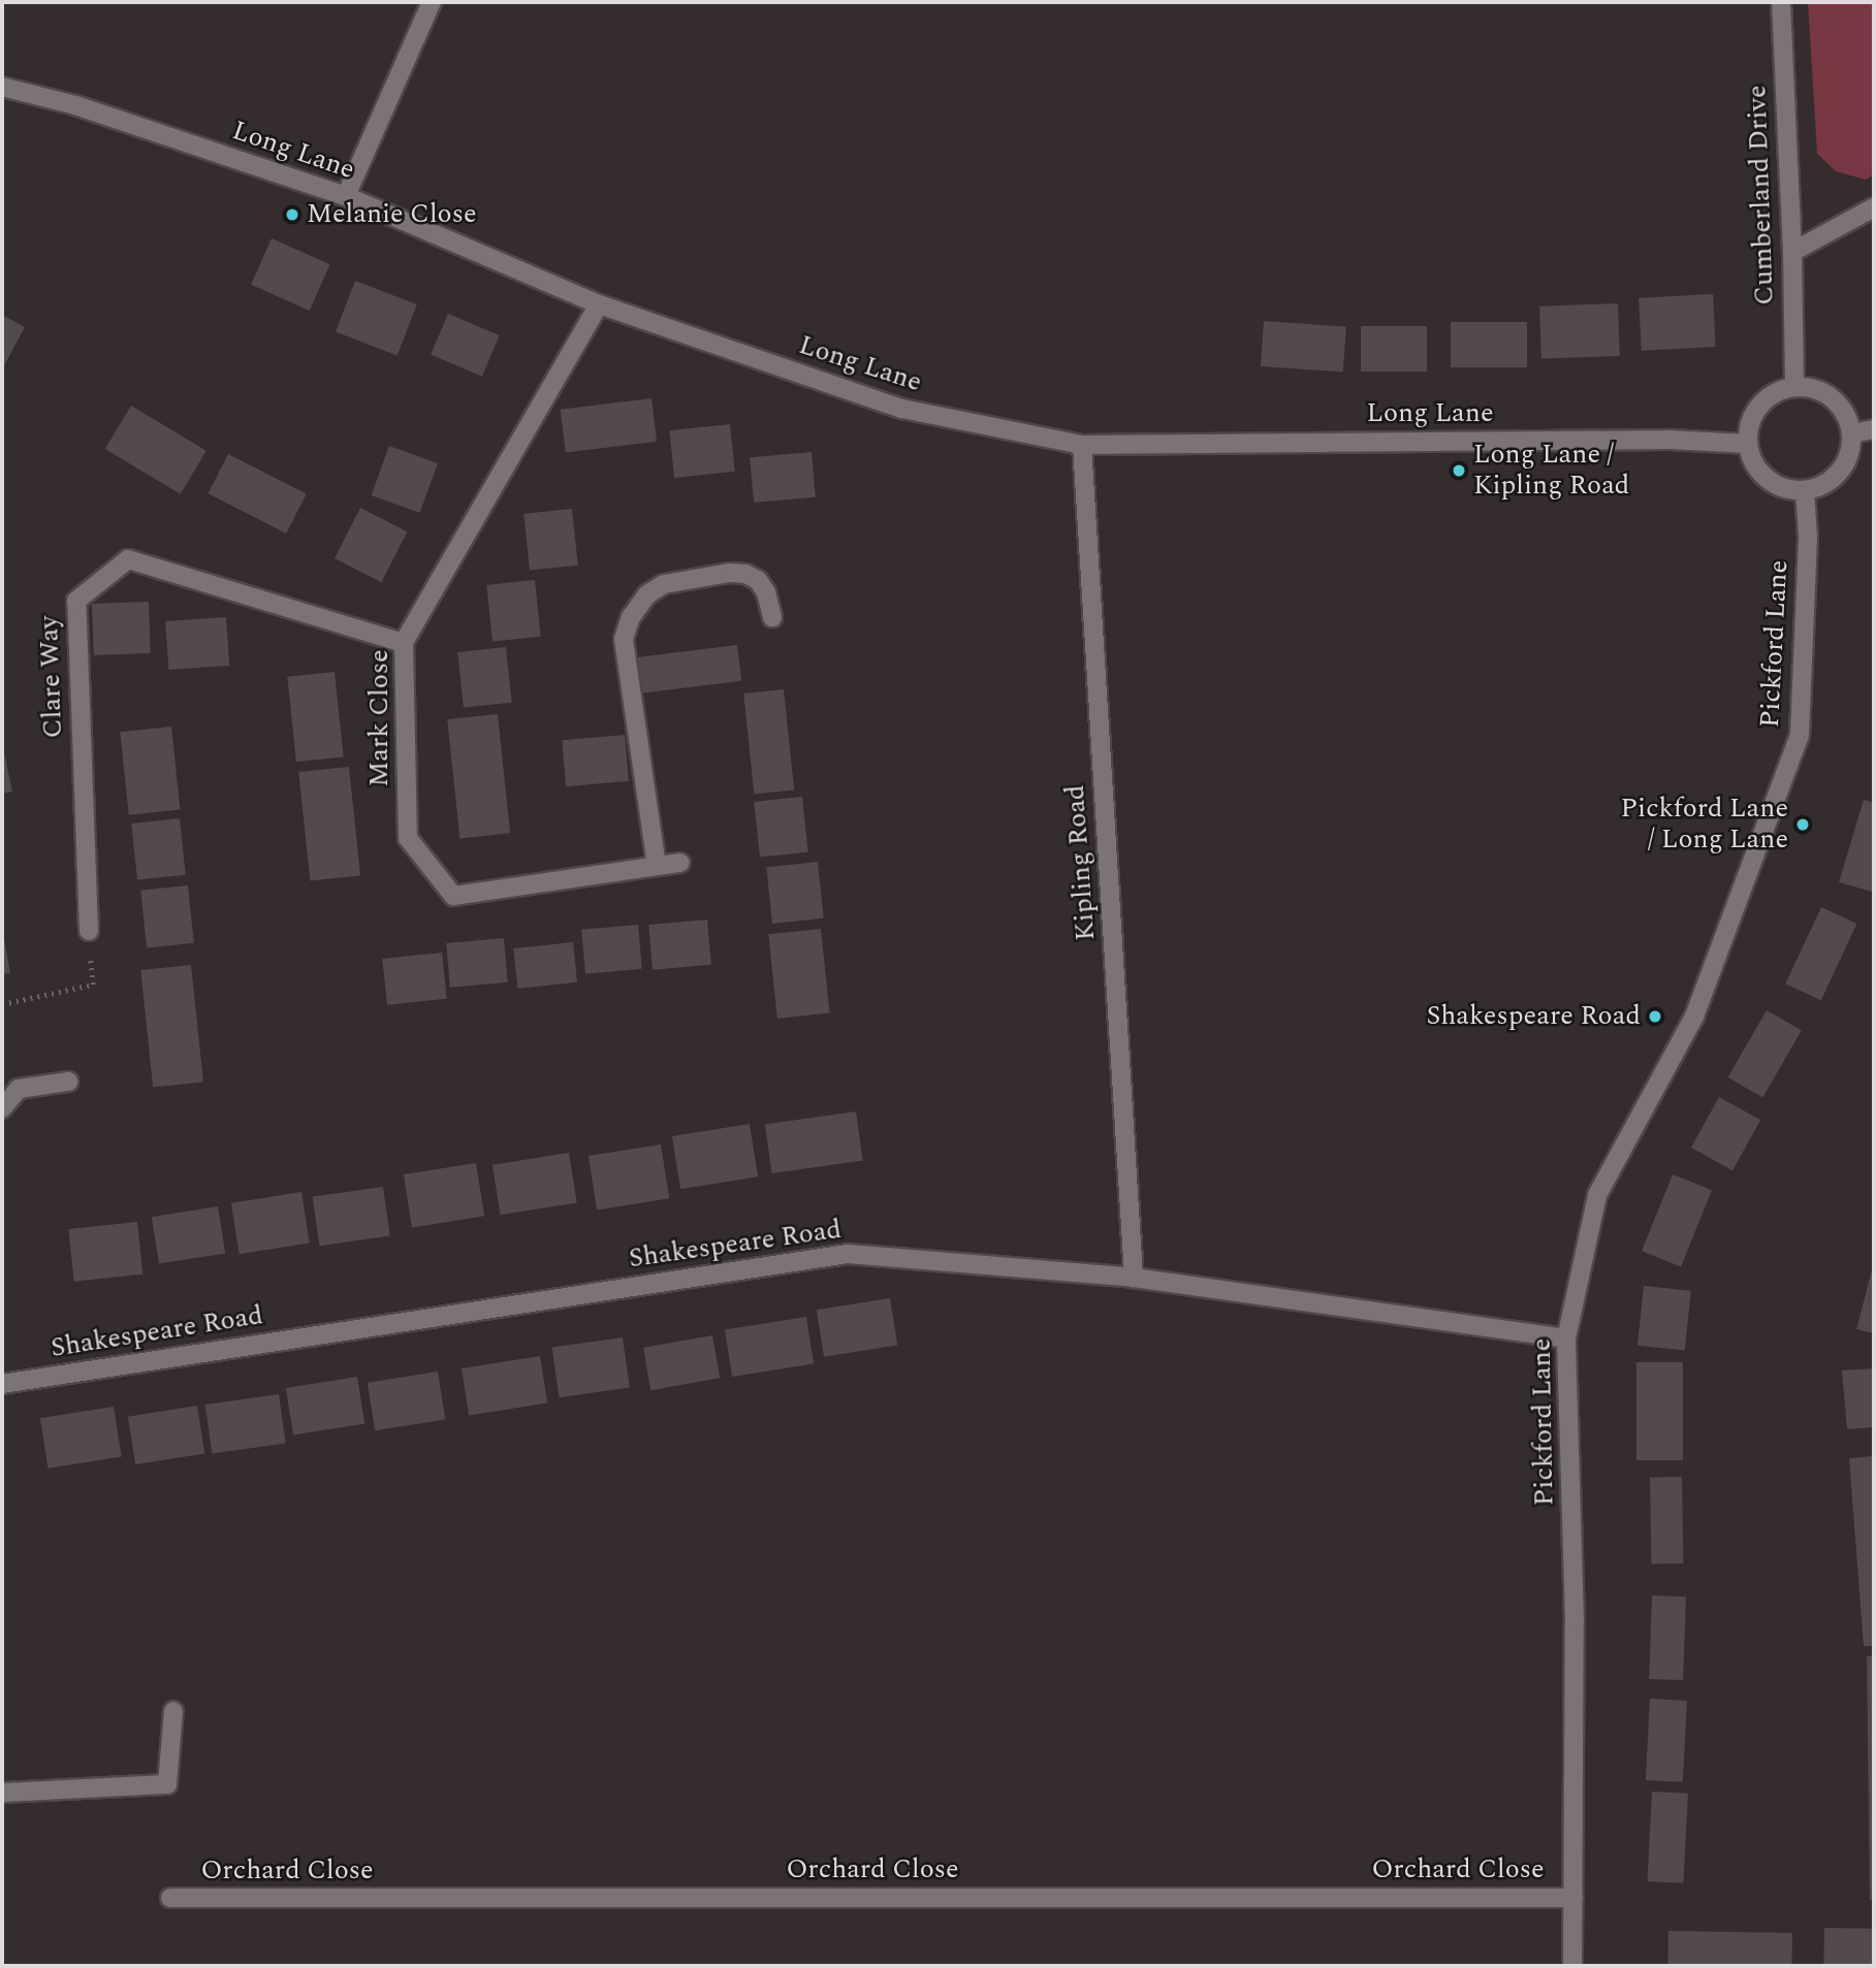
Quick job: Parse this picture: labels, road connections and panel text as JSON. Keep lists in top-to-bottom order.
{
  "streets": {
    "street": [
      "Long Lane",
      "Cumberland Drive",
      "Pickford Lane",
      "Clare Way",
      "Mark Close",
      "Kipling Road",
      "Shakespeare Road",
      "Orchard Close"
    ]
  },
  "crossings": [
    ["Long Lane", "Cumberland Drive"],
    ["Long Lane", "Pickford Lane"],
    ["Long Lane", "Mark Close"],
    ["Long Lane", "Kipling Road"],
    ["Cumberland Drive", "Pickford Lane"],
    ["Pickford Lane", "Shakespeare Road"],
    ["Pickford Lane", "Orchard Close"],
    ["Clare Way", "Mark Close"],
    ["Kipling Road", "Shakespeare Road"]
  ],
  "places": [
    "Melanie Close",
    "Long Lane / Kipling Road",
    "Pickford Lane / Long Lane",
    "Shakespeare Road"
  ]
}
